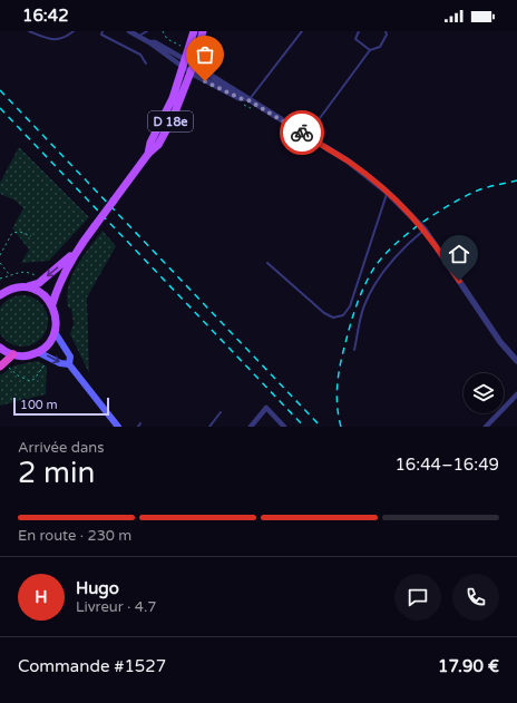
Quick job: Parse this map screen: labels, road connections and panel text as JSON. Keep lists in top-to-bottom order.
{
  "streets": {
    "main road": ["D 18e"]
  },
  "scale_bar": "100 m",
  "page": {
    "status": "16:42",
    "scale": "100 m",
    "heading": ["2 min", "Arrivée dans", "16:44–16:49"],
    "panel": [
      "Hugo",
      "Livreur · 4.7",
      "Commande #1527",
      "17.90 €"
    ],
    "bar": "En route · 230 m",
    "round": "H"
  }
}
